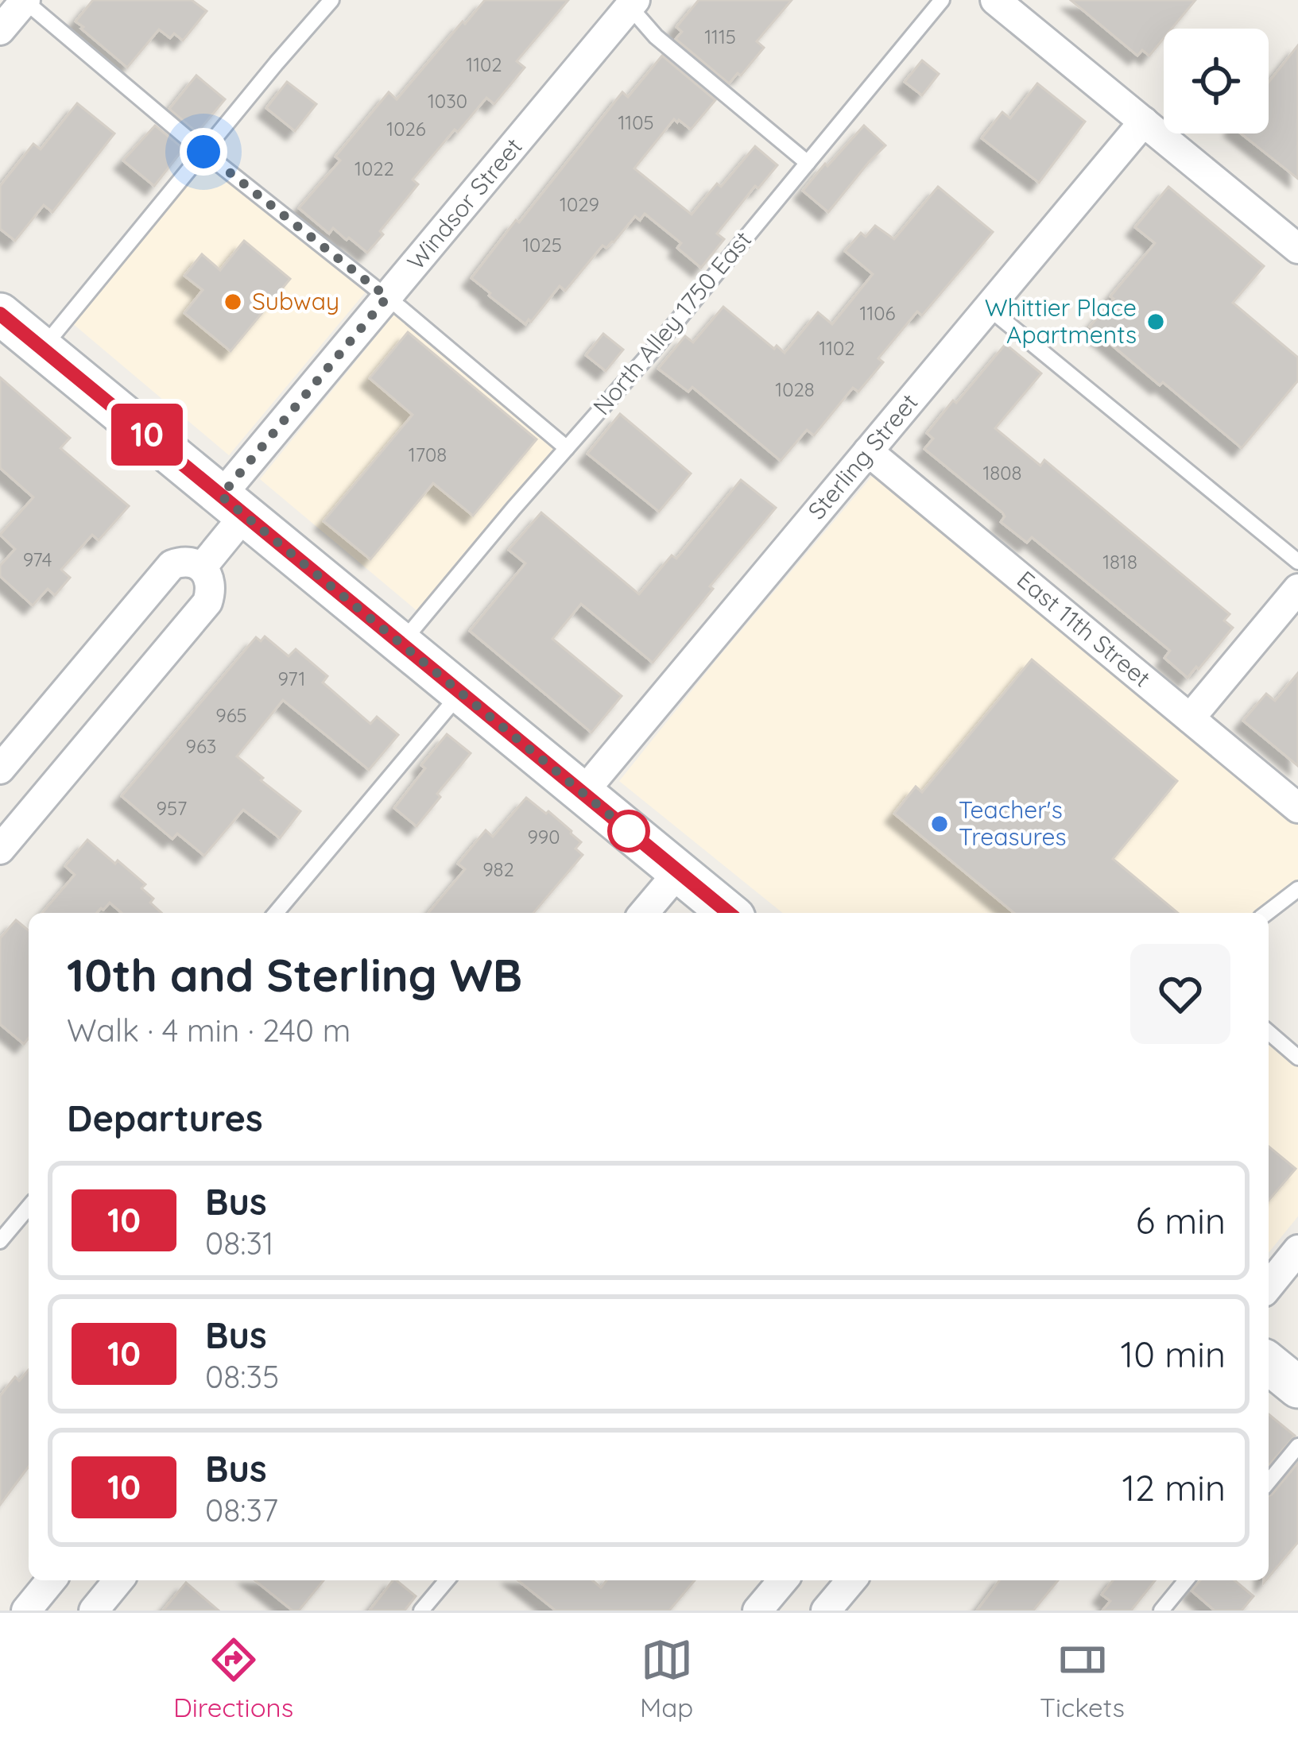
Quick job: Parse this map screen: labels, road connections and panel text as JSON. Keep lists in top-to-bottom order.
{
  "streets": {
    "street": ["Windsor Street", "Sterling Street", "East 11th Street"],
    "lane": ["North Alley 1750 East"]
  },
  "crossings": [
    ["Sterling Street", "East 11th Street"]
  ],
  "places": ["Subway", "Whittier Place Apartments", "Teacher's Treasures"],
  "lines": ["bus line 10"],
  "house_numbers": [
    "1115",
    "1102",
    "1030",
    "1105",
    "1026",
    "1022",
    "1029",
    "1025",
    "1106",
    "1102",
    "1028",
    "1708",
    "1808",
    "974",
    "1818",
    "971",
    "965",
    "963",
    "957",
    "990",
    "982"
  ],
  "page": {
    "on_map": "10",
    "heading": [
      ["10th and Sterling WB", "Walk · 4 min · 240 m"],
      "Departures"
    ],
    "list": [
      {
        "mark": "10",
        "name": "Bus",
        "note": "08:31",
        "value": "6 min"
      },
      {
        "mark": "10",
        "name": "Bus",
        "note": "08:35",
        "value": "10 min"
      },
      {
        "mark": "10",
        "name": "Bus",
        "note": "08:37",
        "value": "12 min"
      }
    ],
    "tabs": ["Directions", "Map", "Tickets"]
  }
}
